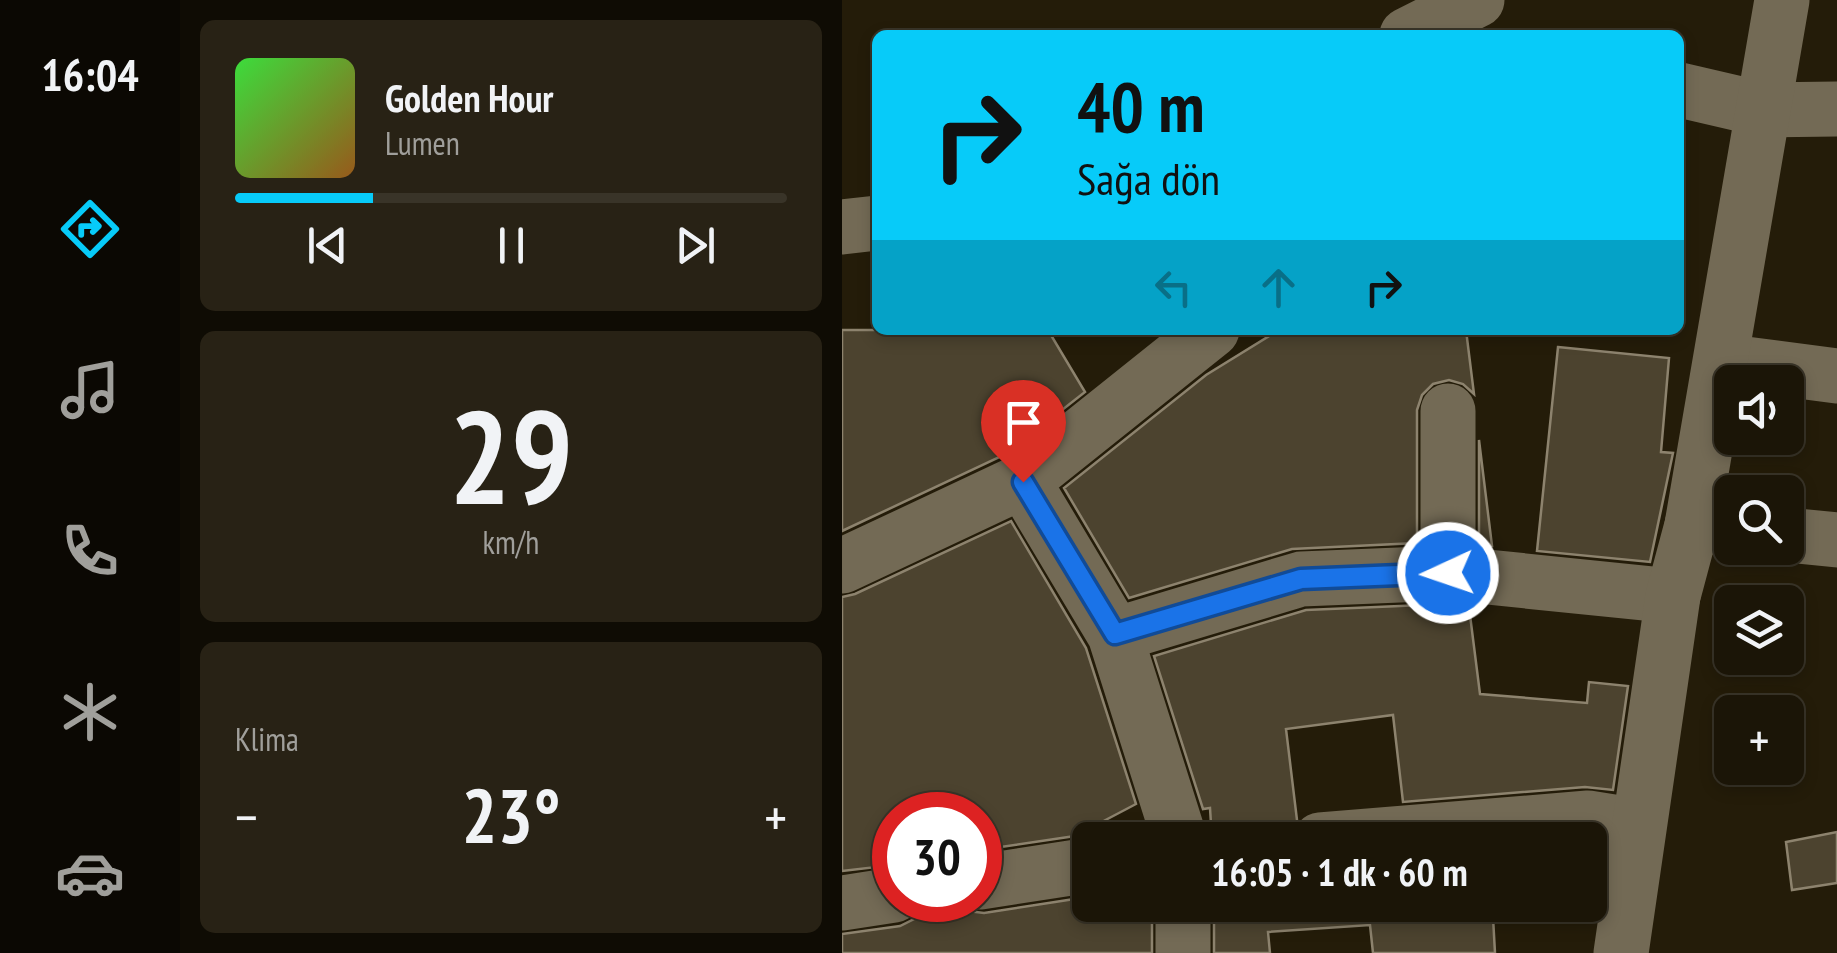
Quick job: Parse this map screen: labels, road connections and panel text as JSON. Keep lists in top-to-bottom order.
{
  "page": {
    "tabs": "16:04",
    "turn": ["40 m", "Sağa dön"],
    "song": ["Golden Hour", "Lumen"],
    "tile": [
      ["29", "km/h"],
      "Klima"
    ],
    "map_buttons": "+",
    "heat": ["−", "23°", "+"],
    "limit": "30",
    "trip": "16:05 · 1 dk · 60 m"
  }
}
